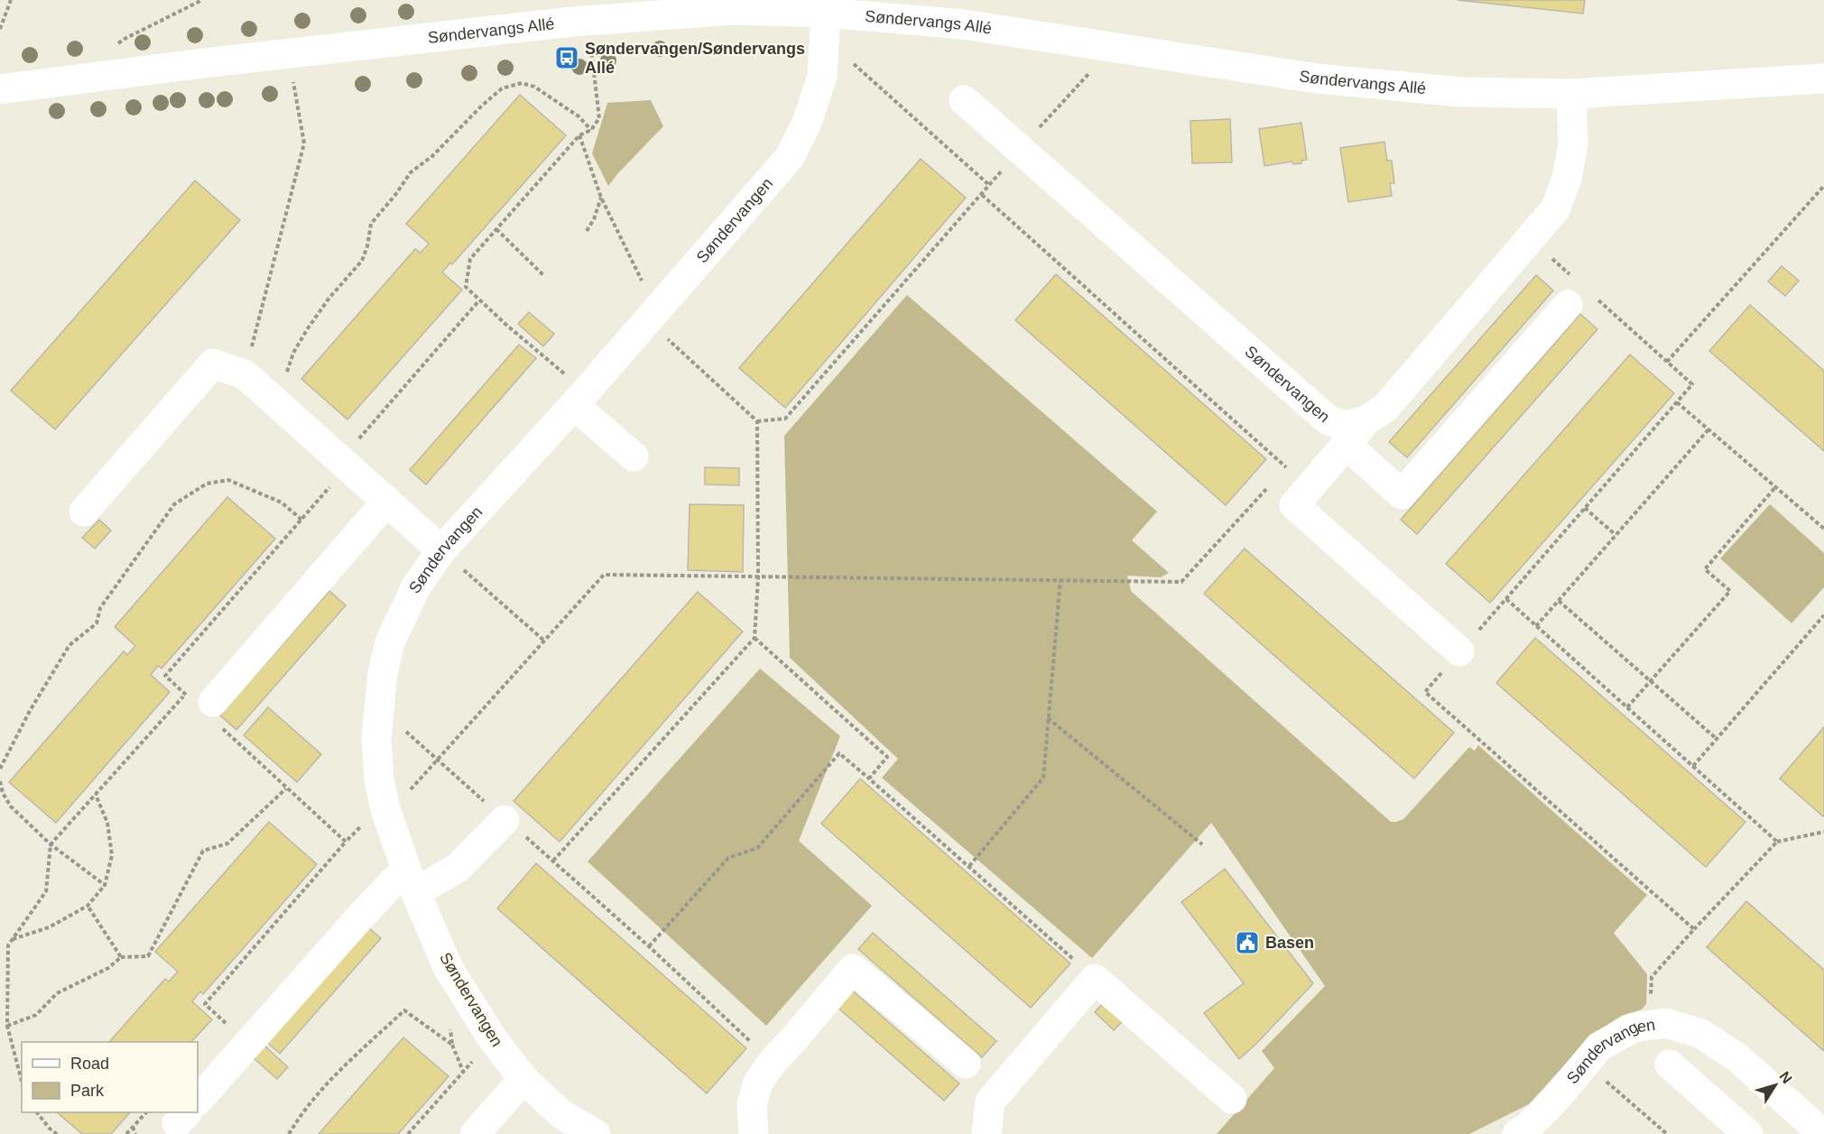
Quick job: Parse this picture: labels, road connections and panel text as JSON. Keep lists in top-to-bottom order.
{
  "streets": {
    "street": ["Søndervangs Allé", "Søndervangen"]
  },
  "crossings": [
    ["Søndervangs Allé", "Søndervangen"]
  ],
  "places": {
    "bus stop": ["Søndervangen/Søndervangs Allé"],
    "public building": ["Basen"]
  },
  "legend": ["Road", "Park"],
  "north": "top right"
}
